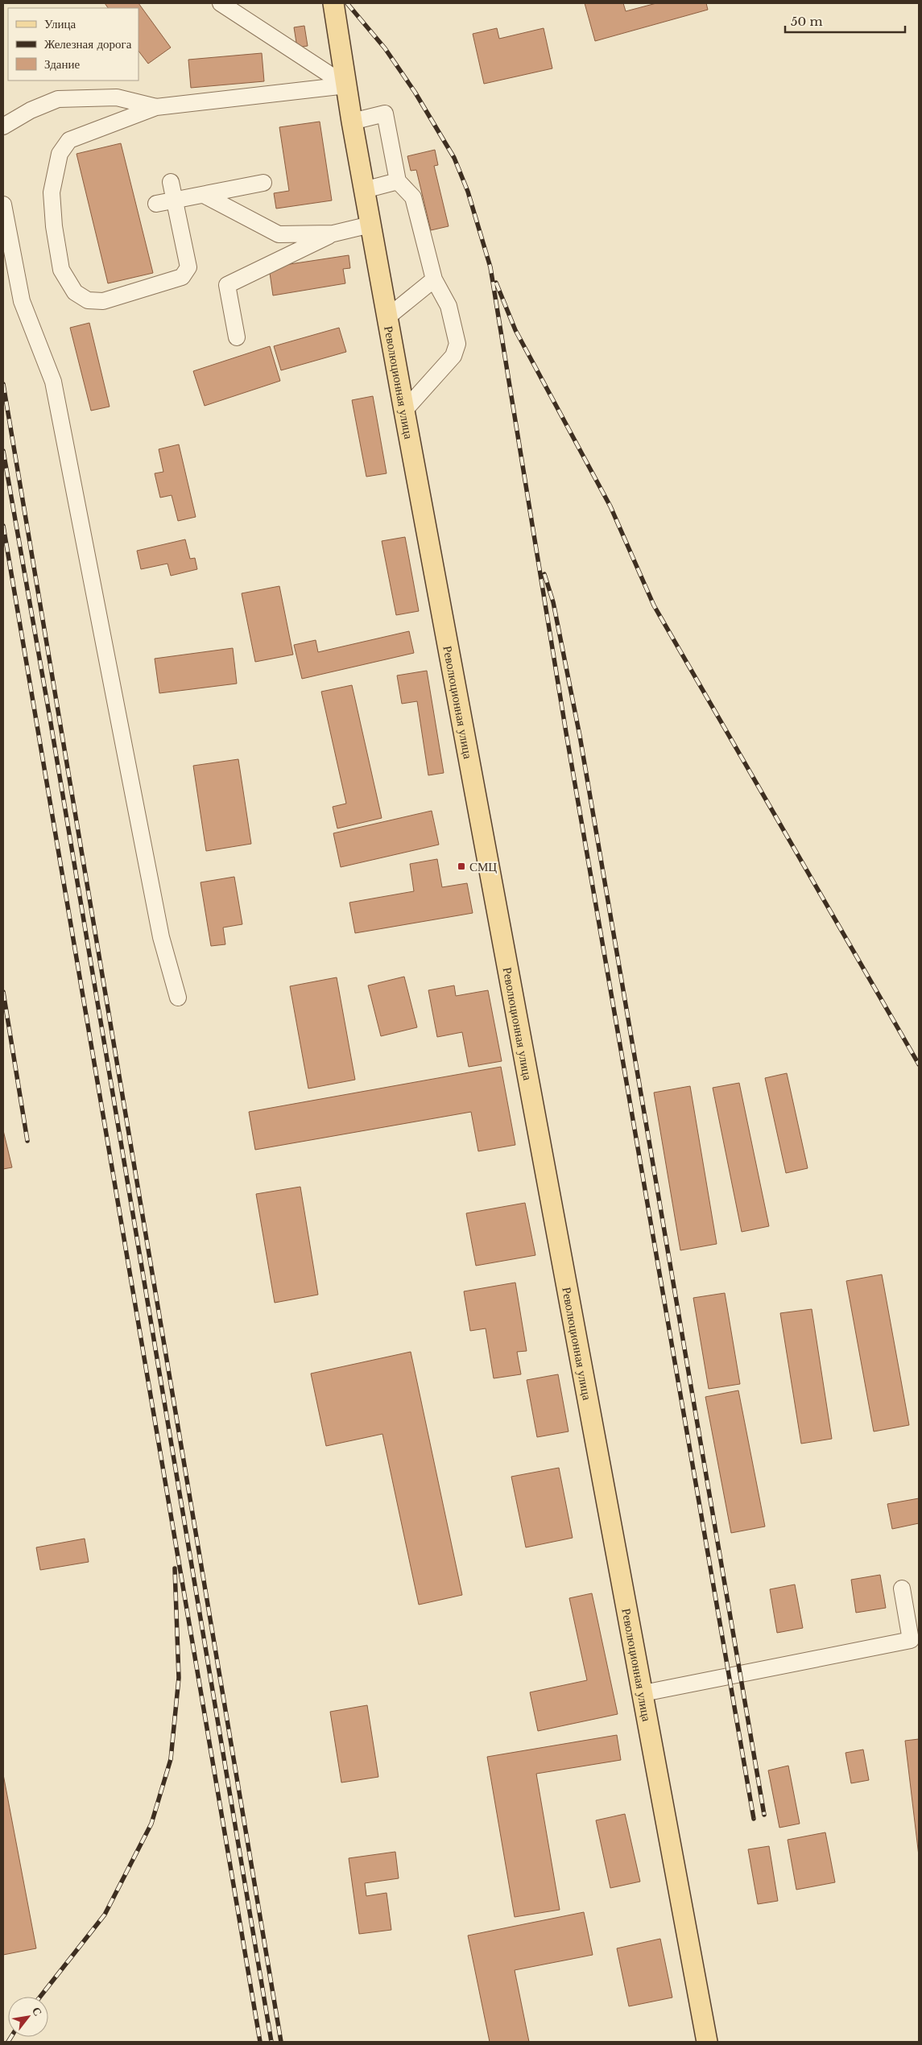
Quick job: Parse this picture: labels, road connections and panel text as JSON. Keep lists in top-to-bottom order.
{
  "streets": {
    "main road": ["Революционная улица"]
  },
  "places": {
    "transit": ["СМЦ"]
  },
  "legend": ["Улица", "Железная дорога", "Здание"],
  "scale_bar": "50 m",
  "north": "top right"
}
